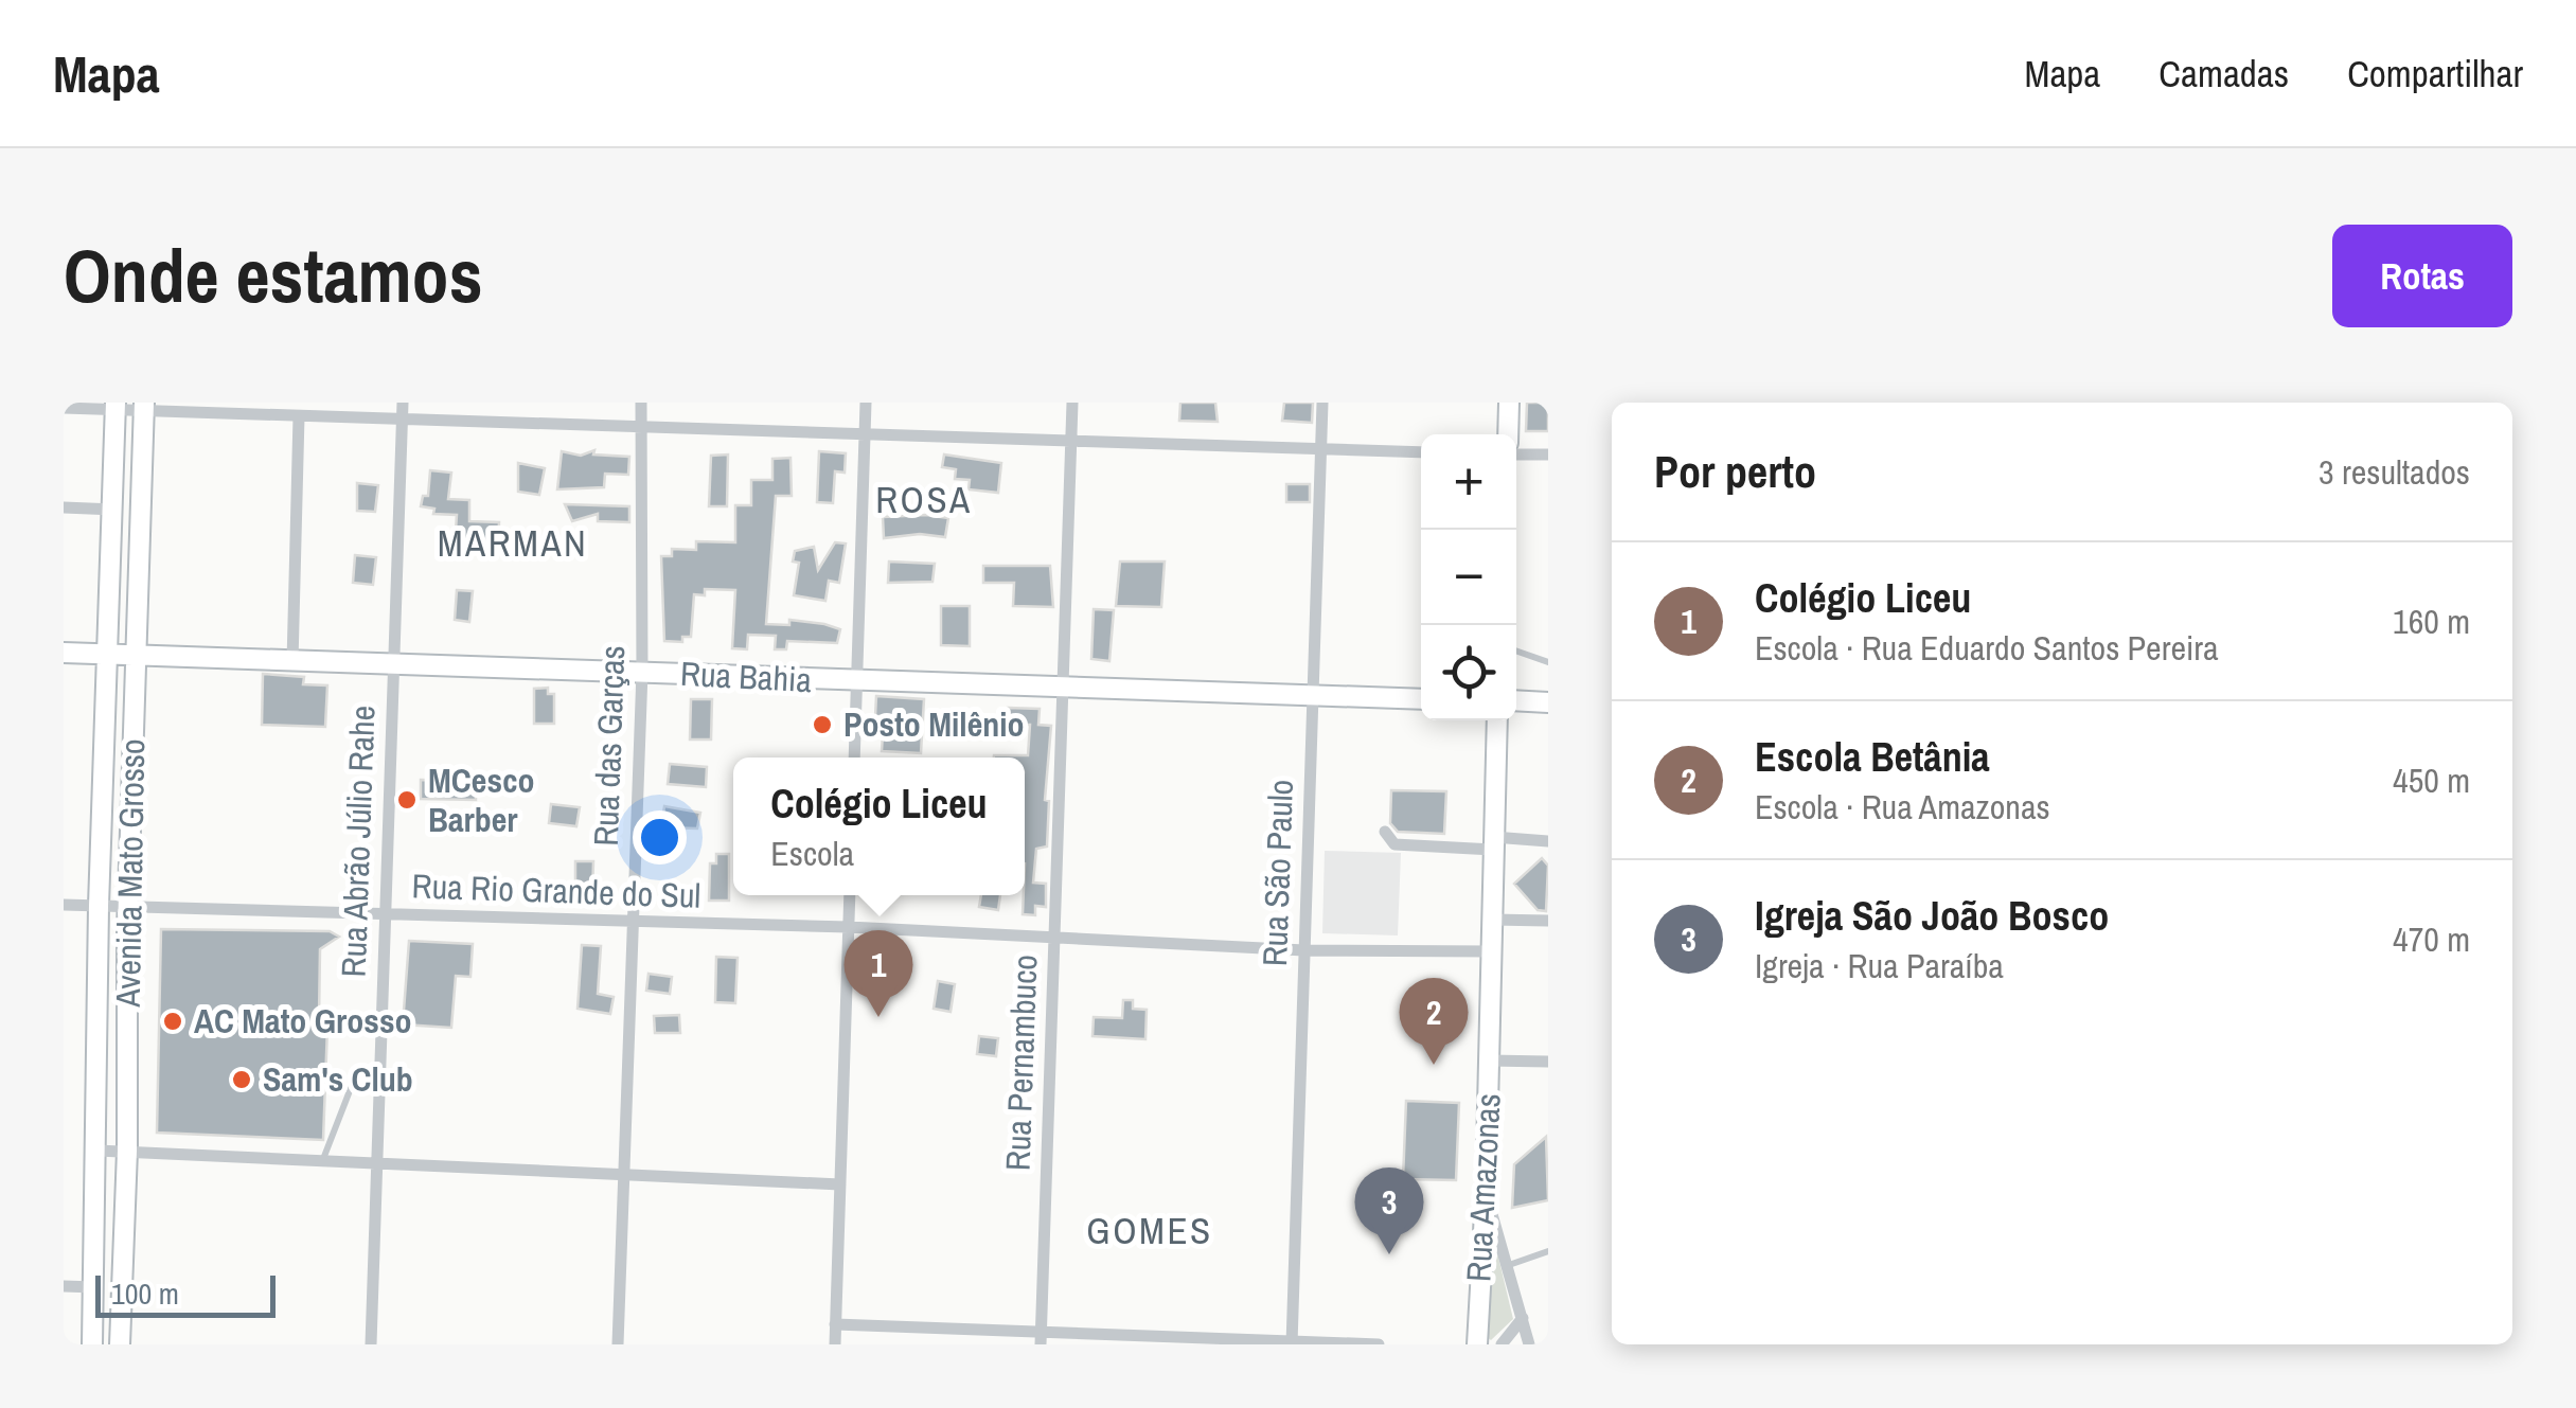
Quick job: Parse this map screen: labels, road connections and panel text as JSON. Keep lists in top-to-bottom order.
{
  "streets": {
    "main road": ["Rua Bahia", "Avenida Mato Grosso", "Rua Amazonas"],
    "street": [
      "Rua das Garças",
      "Rua Abrão Júlio Rahe",
      "Rua São Paulo",
      "Rua Rio Grande do Sul",
      "Rua Pernambuco"
    ]
  },
  "crossings": [
    ["Rua Bahia", "Rua das Garças"],
    ["Rua Bahia", "Rua Abrão Júlio Rahe"],
    ["Rua Bahia", "Avenida Mato Grosso"],
    ["Rua Bahia", "Rua São Paulo"],
    ["Rua Bahia", "Rua Pernambuco"],
    ["Rua das Garças", "Rua Rio Grande do Sul"],
    ["Rua Abrão Júlio Rahe", "Rua Rio Grande do Sul"],
    ["Avenida Mato Grosso", "Rua Rio Grande do Sul"],
    ["Rua São Paulo", "Rua Rio Grande do Sul"],
    ["Rua Rio Grande do Sul", "Rua Pernambuco"],
    ["Rua Rio Grande do Sul", "Rua Amazonas"]
  ],
  "districts": ["ROSA", "MARMAN", "GOMES"],
  "places": [
    "Posto Milênio",
    "MCesco Barber",
    "AC Mato Grosso",
    "Sam's Club"
  ],
  "scale_bar": "100 m",
  "page": {
    "header": "Mapa",
    "nav": ["Mapa", "Camadas", "Compartilhar"],
    "buttons": "Rotas",
    "title": "Onde estamos",
    "heading": ["Por perto", "3 resultados"],
    "map_buttons": ["+", "−"],
    "list": [
      {
        "mark": "1",
        "name": "Colégio Liceu",
        "note": "Escola · Rua Eduardo Santos Pereira",
        "value": "160 m"
      },
      {
        "mark": "2",
        "name": "Escola Betânia",
        "note": "Escola · Rua Amazonas",
        "value": "450 m"
      },
      {
        "mark": "3",
        "name": "Igreja São João Bosco",
        "note": "Igreja · Rua Paraíba",
        "value": "470 m"
      }
    ],
    "popup": ["Colégio Liceu", "Escola"],
    "pins": ["1", "2", "3"],
    "scale": "100 m"
  }
}
